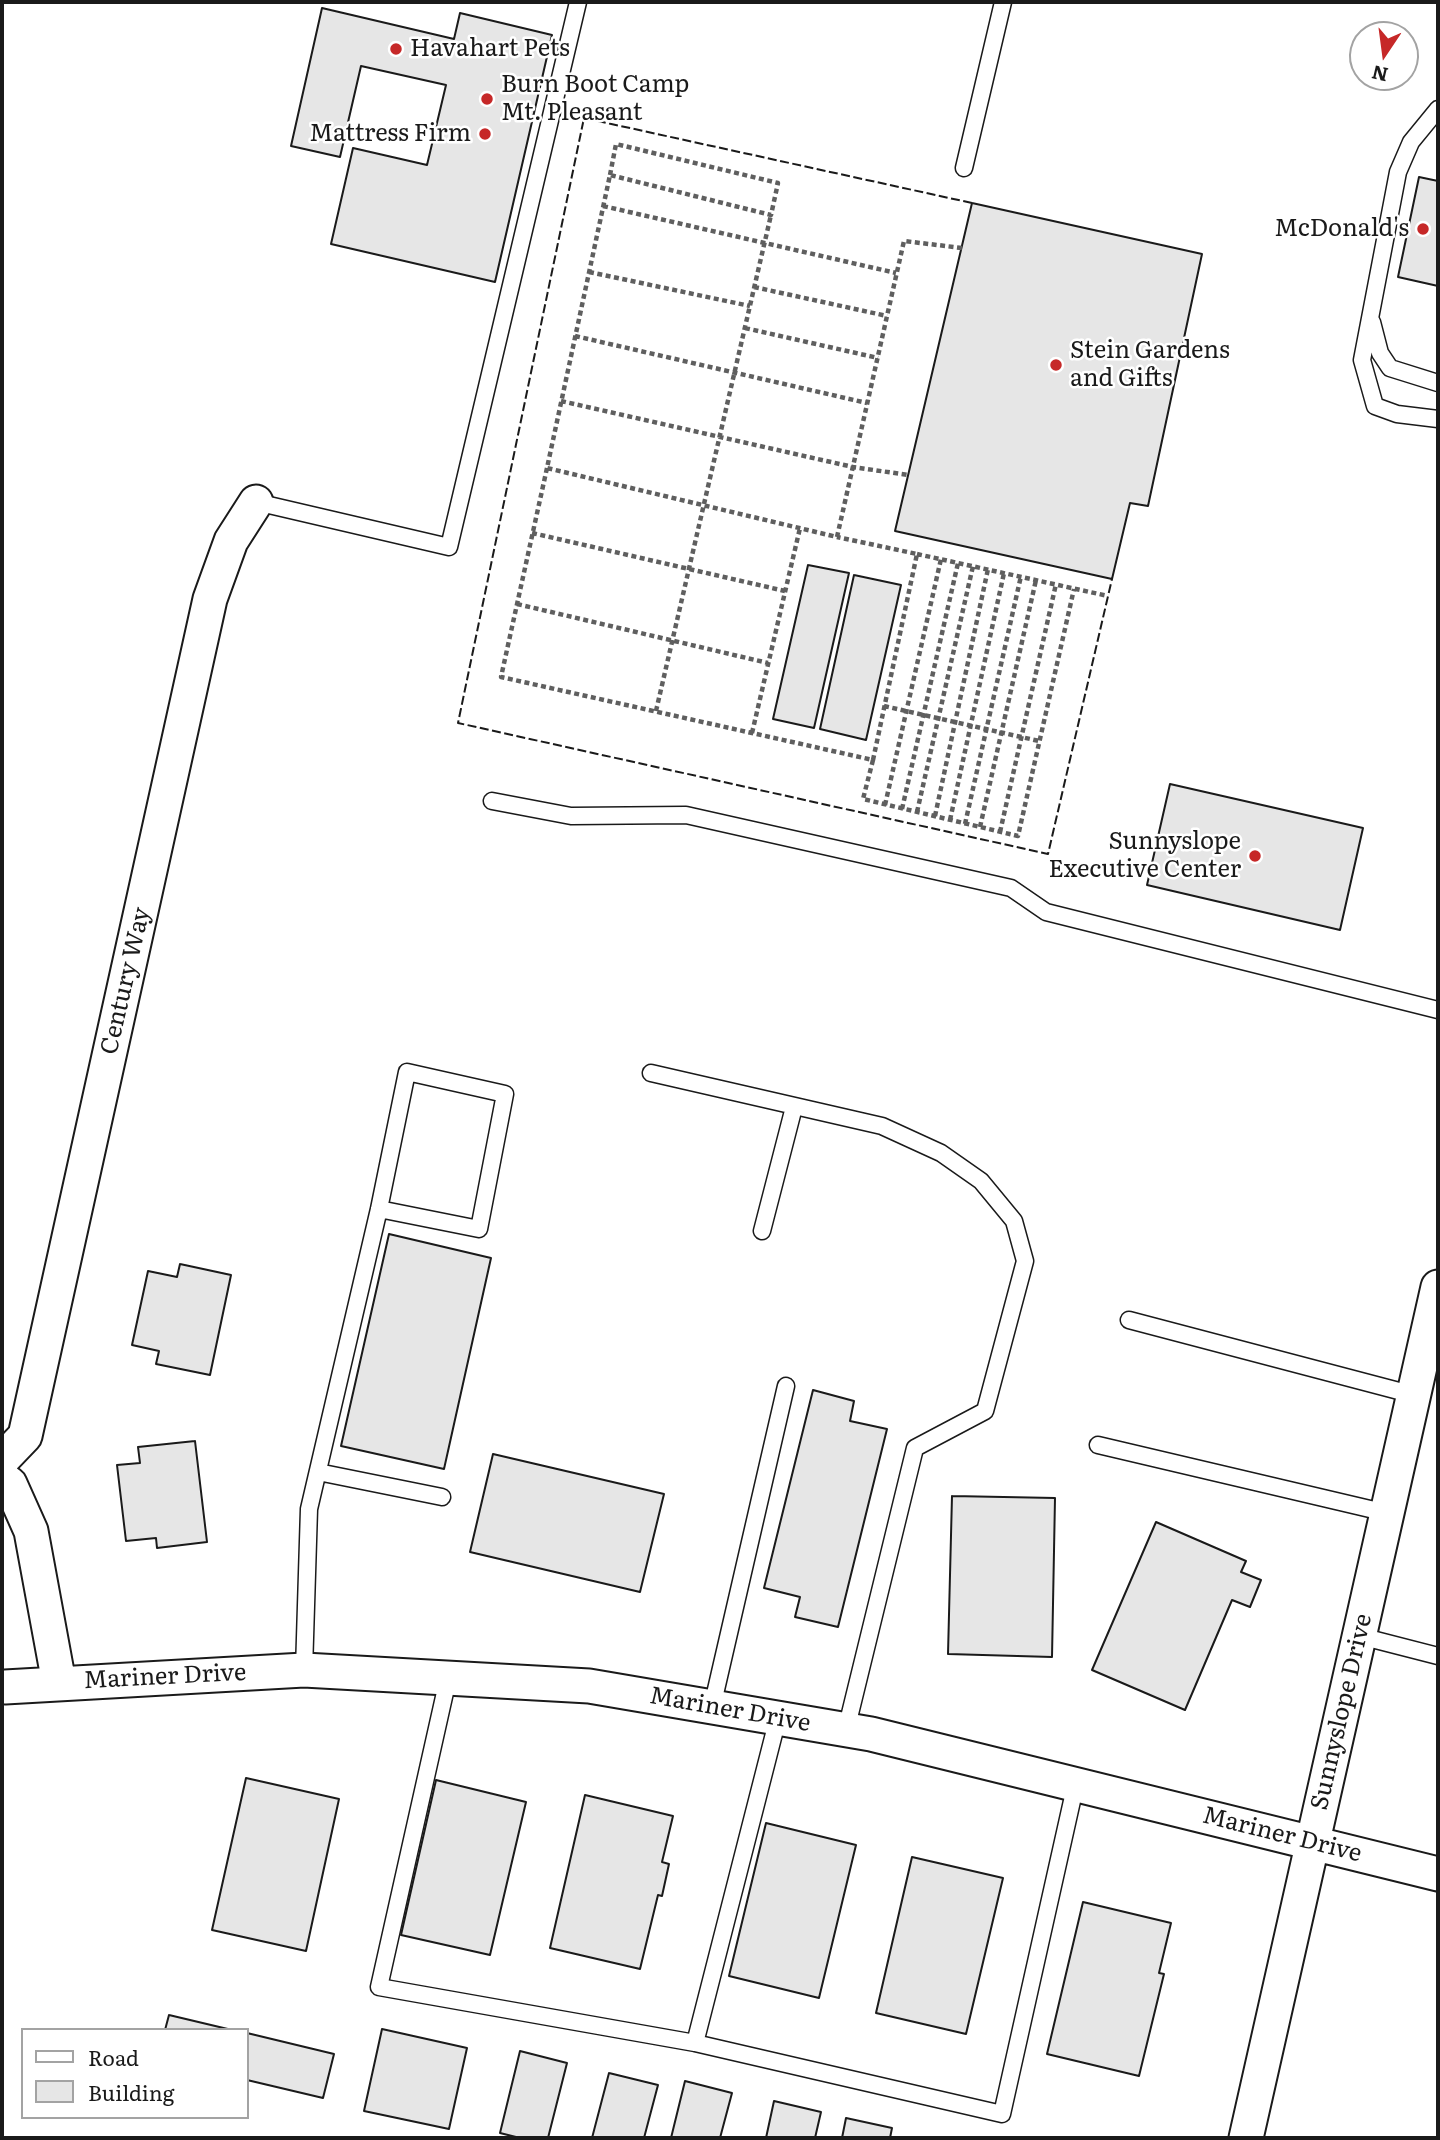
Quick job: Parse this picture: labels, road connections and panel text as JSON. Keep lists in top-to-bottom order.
{
  "streets": {
    "street": ["Century Way", "Mariner Drive", "Sunnyslope Drive"]
  },
  "crossings": [
    ["Mariner Drive", "Sunnyslope Drive"]
  ],
  "places": [
    "Havahart Pets",
    "Burn Boot Camp Mt. Pleasant",
    "Mattress Firm",
    "McDonald's",
    "Stein Gardens and Gifts",
    "Sunnyslope Executive Center"
  ],
  "legend": ["Road", "Building"],
  "north": "bottom"
}
